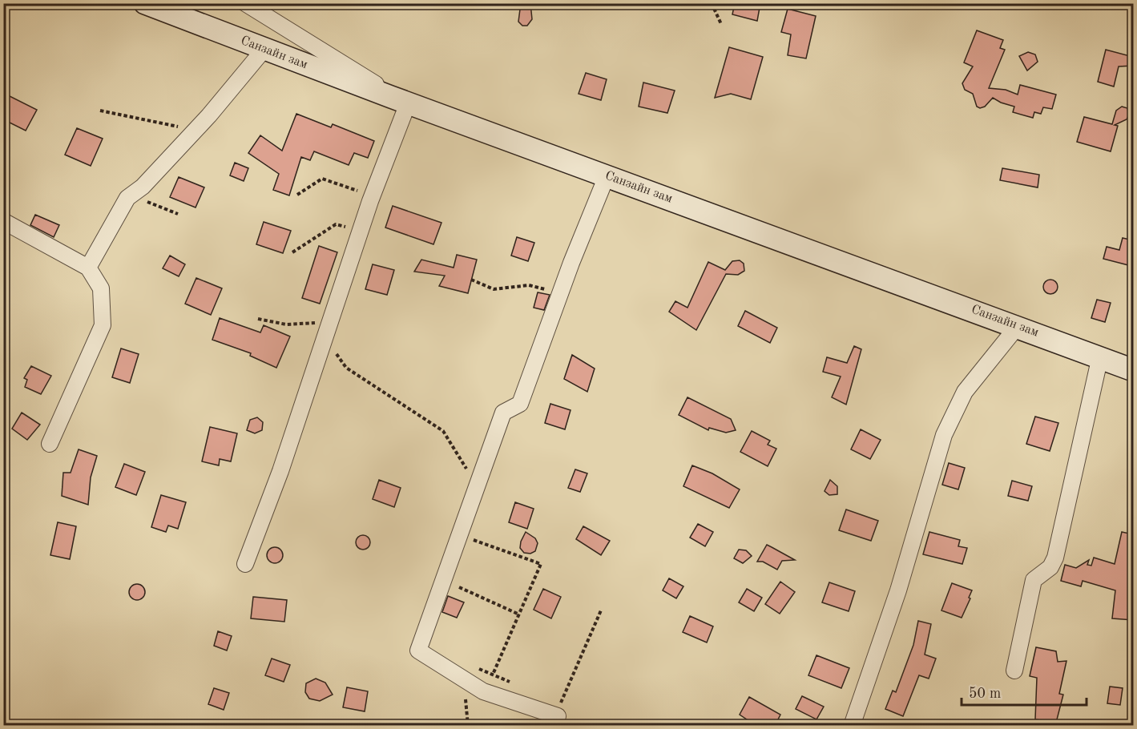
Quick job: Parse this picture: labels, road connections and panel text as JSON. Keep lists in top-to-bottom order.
{
  "streets": {
    "main road": ["Санзайн зам"]
  },
  "scale_bar": "50 m"
}
